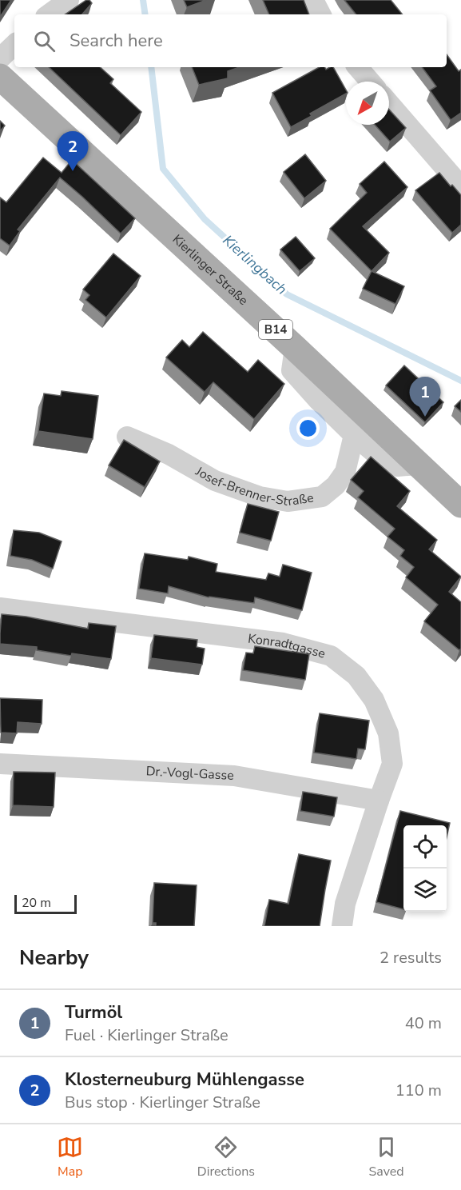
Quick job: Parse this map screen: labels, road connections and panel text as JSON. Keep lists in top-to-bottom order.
{
  "streets": {
    "main road": ["Kierlinger Straße", "B14"],
    "street": ["Josef-Brenner-Straße", "Konradtgasse", "Dr.-Vogl-Gasse"]
  },
  "crossings": [
    ["Konradtgasse", "Dr.-Vogl-Gasse"]
  ],
  "water": ["Kierlingbach"],
  "scale_bar": "20 m",
  "north": "bottom left",
  "page": {
    "search": "Search here",
    "pins": ["2", "1"],
    "scale": "20 m",
    "heading": ["Nearby", "2 results"],
    "list": [
      {
        "mark": "1",
        "name": "Turmöl",
        "note": "Fuel · Kierlinger Straße",
        "value": "40 m"
      },
      {
        "mark": "2",
        "name": "Klosterneuburg Mühlengasse",
        "note": "Bus stop · Kierlinger Straße",
        "value": "110 m"
      }
    ],
    "nav": ["Map", "Directions", "Saved"]
  }
}
